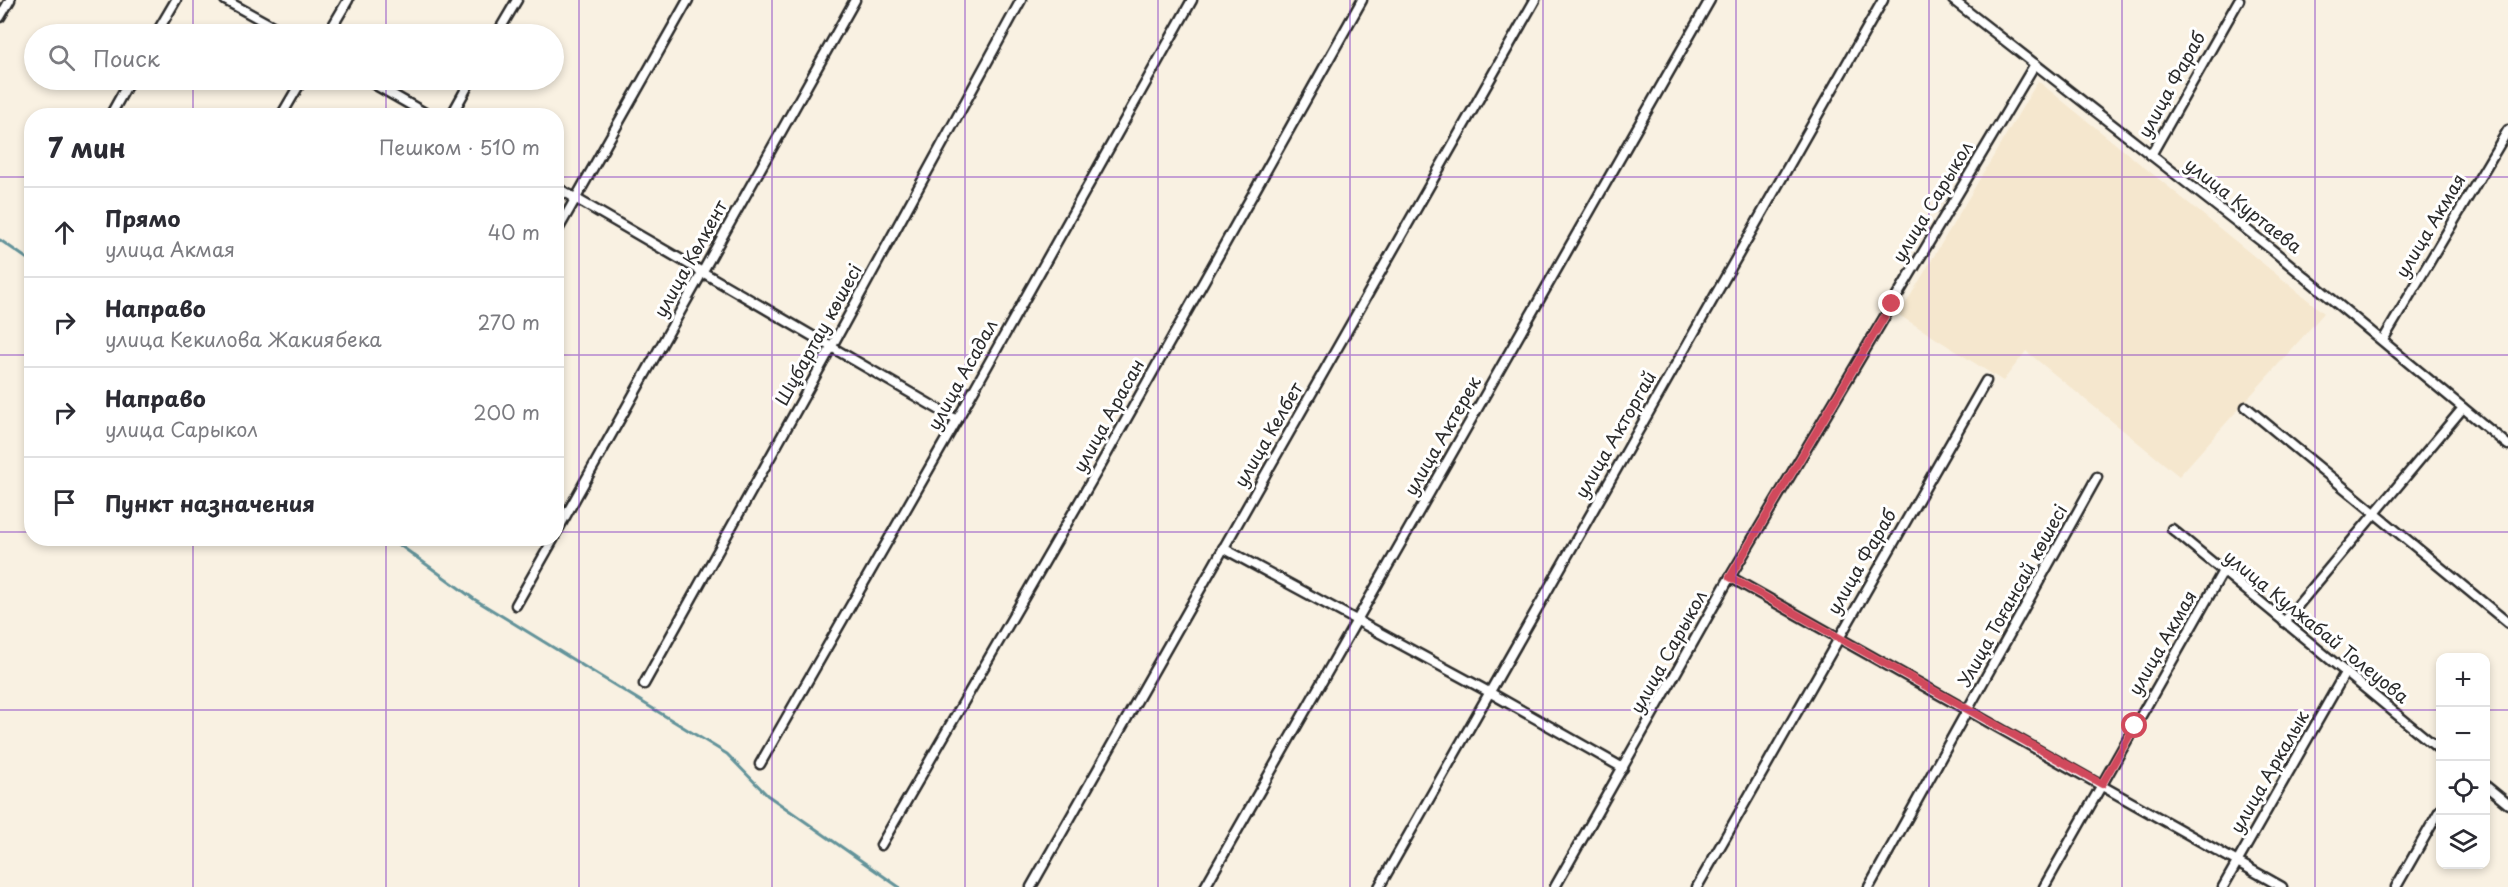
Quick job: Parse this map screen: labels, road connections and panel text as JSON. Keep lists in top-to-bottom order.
{
  "streets": {
    "street": [
      "улица Фараб",
      "улица Сарыкол",
      "улица Куртаева",
      "улица Акмая",
      "улица Көлкент",
      "Шұбартау көшесі",
      "улица Асадал",
      "улица Арасан",
      "улица Келбет",
      "улица Акторгай",
      "улица Актерек",
      "Улица Тоғансай көшесі",
      "улица Кулжабай Толеуова",
      "улица Аркалык"
    ]
  },
  "crossings": [
    ["улица Фараб", "улица Куртаева"],
    ["улица Сарыкол", "улица Куртаева"],
    ["улица Куртаева", "улица Акмая"],
    ["улица Акмая", "улица Кулжабай Толеуова"],
    ["улица Кулжабай Толеуова", "улица Аркалык"]
  ],
  "page": {
    "search": "Поиск",
    "heading": ["7 мин", "Пешком · 510 m"],
    "list": [
      ["Прямо", "улица Акмая", "40 m"],
      ["Направо", "улица Кекилова Жакиябека", "270 m"],
      ["Направо", "улица Сарыкол", "200 m"],
      "Пункт назначения"
    ],
    "map_buttons": ["+", "−"]
  }
}
